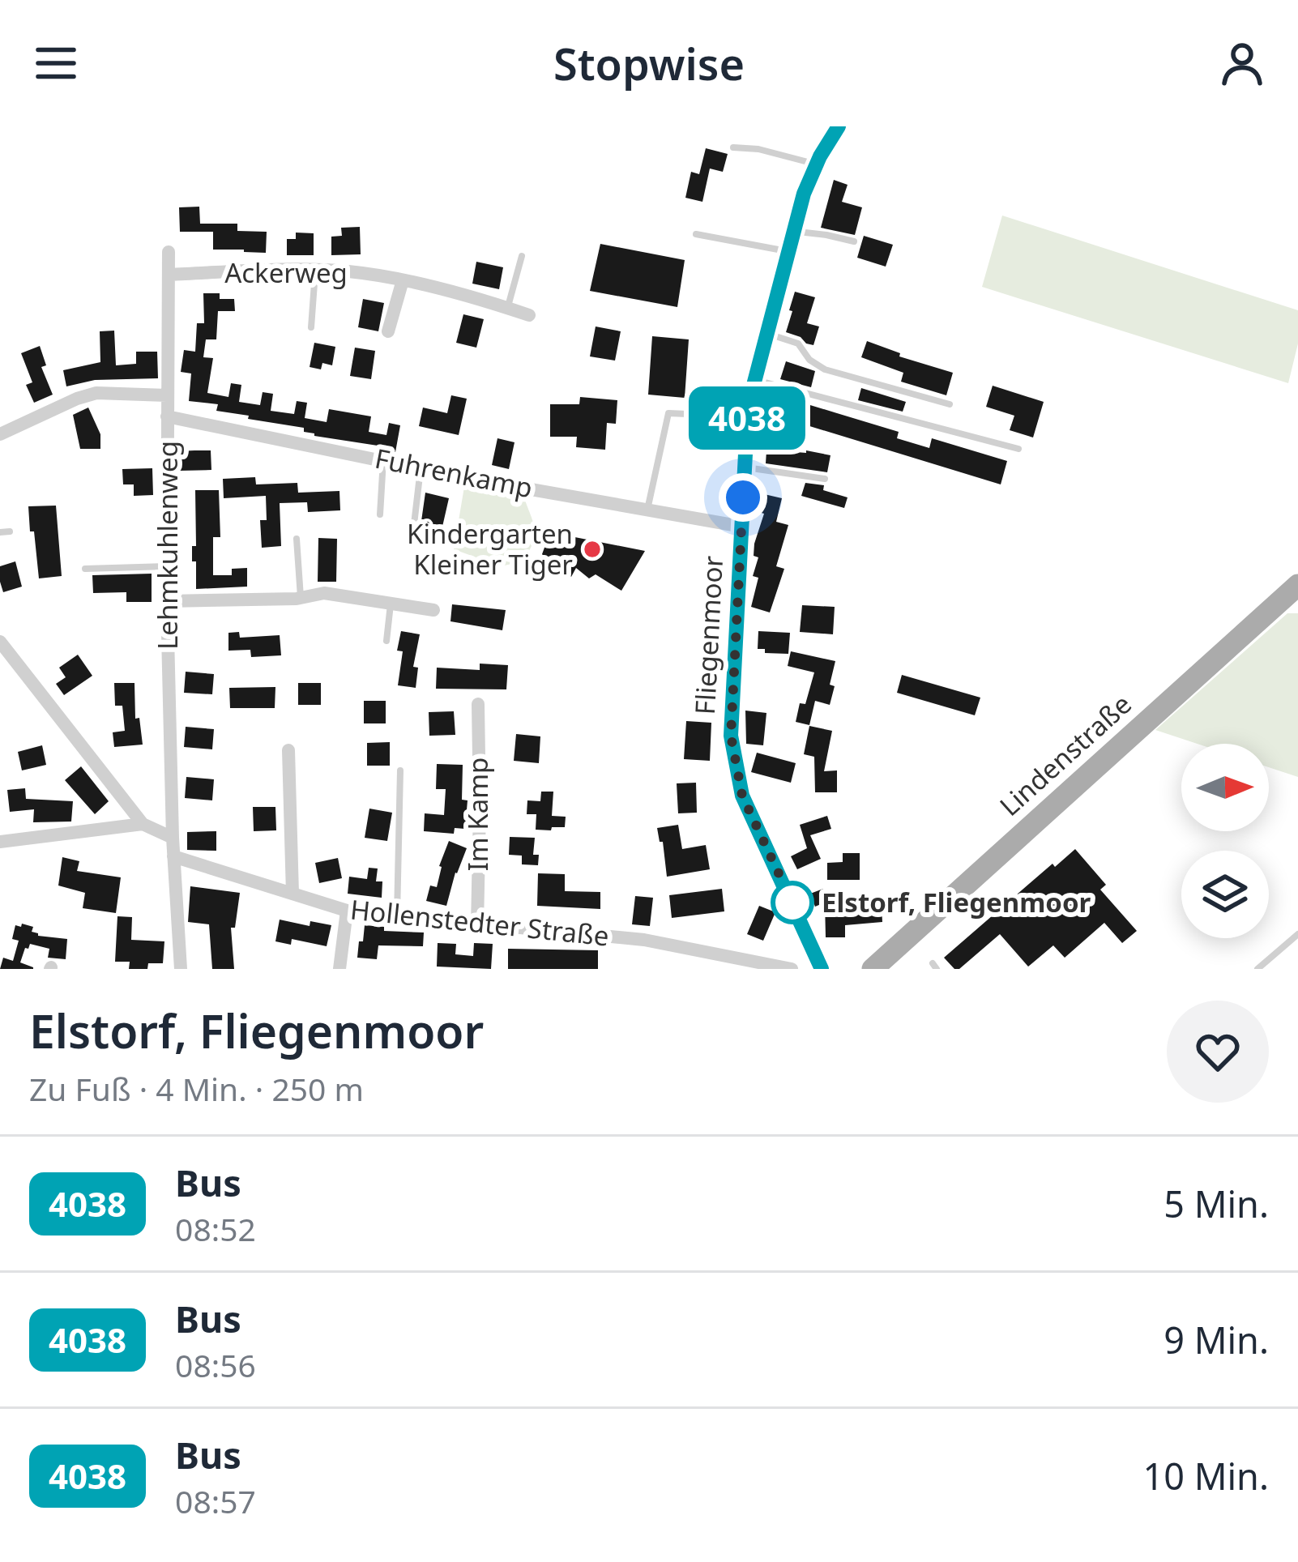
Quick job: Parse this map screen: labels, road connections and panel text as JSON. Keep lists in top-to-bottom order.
{
  "streets": {
    "main road": ["Lindenstraße"],
    "street": [
      "Ackerweg",
      "Fuhrenkamp",
      "Lehmkuhlenweg",
      "Fliegenmoor",
      "Im Kamp",
      "Hollenstedter Straße"
    ]
  },
  "crossings": [
    ["Ackerweg", "Lehmkuhlenweg"],
    ["Fuhrenkamp", "Lehmkuhlenweg"],
    ["Fuhrenkamp", "Fliegenmoor"],
    ["Lehmkuhlenweg", "Hollenstedter Straße"],
    ["Im Kamp", "Hollenstedter Straße"]
  ],
  "places": ["Kindergarten Kleiner Tiger", "Elstorf, Fliegenmoor"],
  "lines": ["bus line 4038"],
  "north": "right",
  "page": {
    "header": "Stopwise",
    "on_map": "4038",
    "heading": ["Elstorf, Fliegenmoor", "Zu Fuß · 4 Min. · 250 m"],
    "list": [
      {
        "mark": "4038",
        "name": "Bus",
        "note": "08:52",
        "value": "5 Min."
      },
      {
        "mark": "4038",
        "name": "Bus",
        "note": "08:56",
        "value": "9 Min."
      },
      {
        "mark": "4038",
        "name": "Bus",
        "note": "08:57",
        "value": "10 Min."
      }
    ]
  }
}
